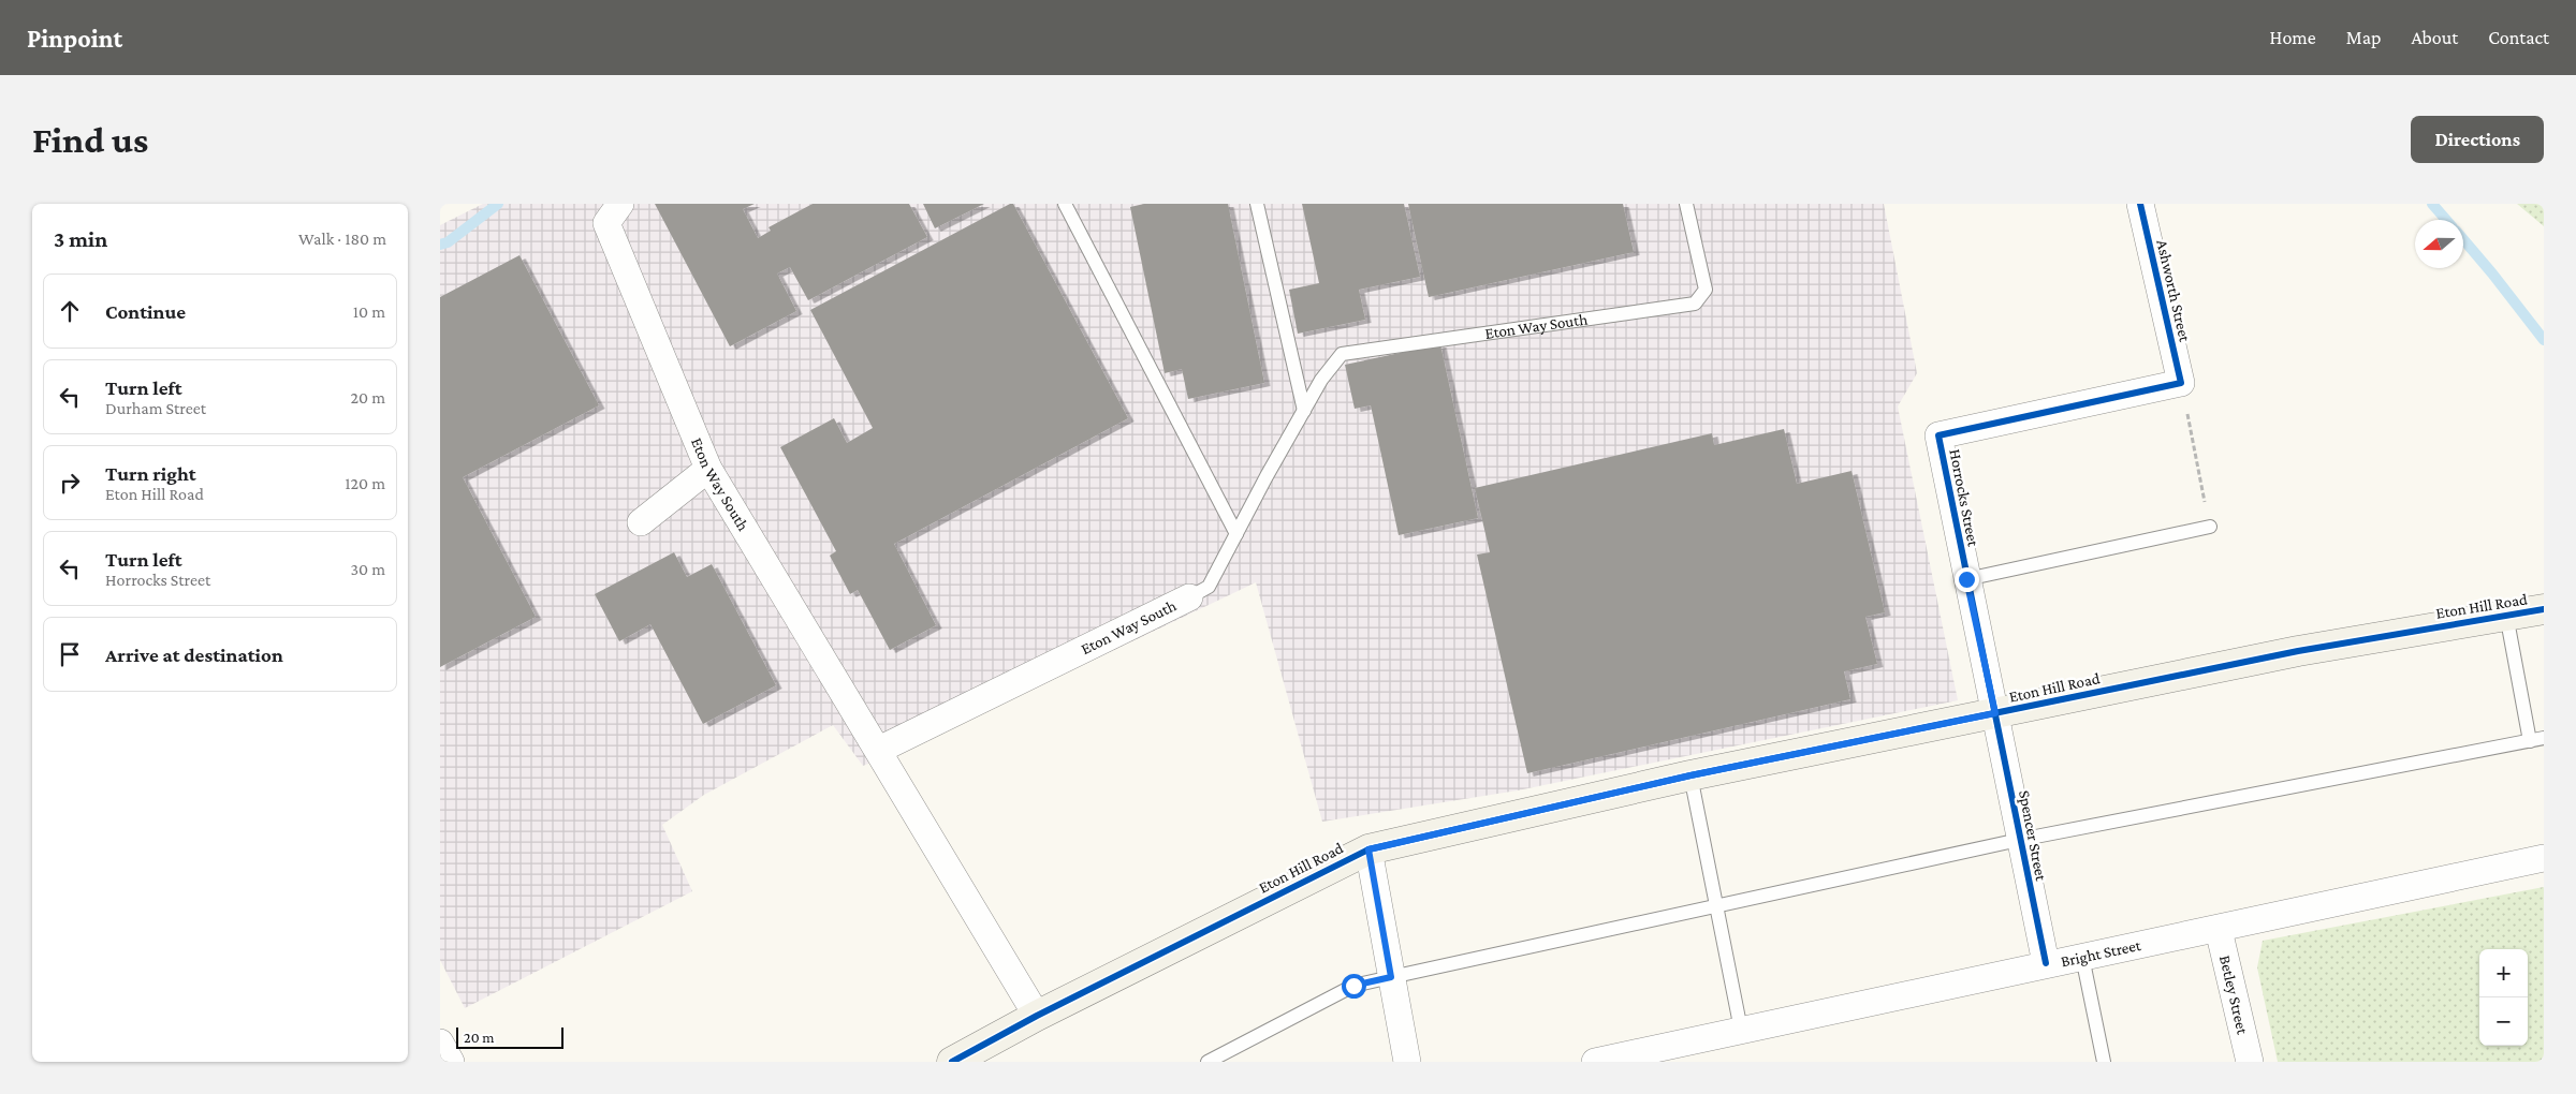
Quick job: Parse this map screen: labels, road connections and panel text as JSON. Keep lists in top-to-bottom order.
{
  "streets": {
    "street": [
      "Ashworth Street",
      "Eton Way South",
      "Horrocks Street",
      "Eton Hill Road",
      "Spencer Street",
      "Bright Street",
      "Betley Street"
    ]
  },
  "crossings": [
    ["Ashworth Street", "Horrocks Street"],
    ["Eton Way South", "Eton Hill Road"],
    ["Horrocks Street", "Eton Hill Road"],
    ["Horrocks Street", "Spencer Street"],
    ["Eton Hill Road", "Spencer Street"],
    ["Spencer Street", "Bright Street"],
    ["Bright Street", "Betley Street"]
  ],
  "scale_bar": "20 m",
  "north": "left",
  "page": {
    "header": "Pinpoint",
    "nav": [
      "Home",
      "Map",
      "About",
      "Contact"
    ],
    "buttons": "Directions",
    "title": "Find us",
    "heading": ["3 min", "Walk · 180 m"],
    "list": [
      ["Continue", "10 m"],
      ["Turn left", "Durham Street", "20 m"],
      ["Turn right", "Eton Hill Road", "120 m"],
      ["Turn left", "Horrocks Street", "30 m"],
      "Arrive at destination"
    ],
    "map_buttons": ["+", "−"],
    "scale": "20 m"
  }
}
